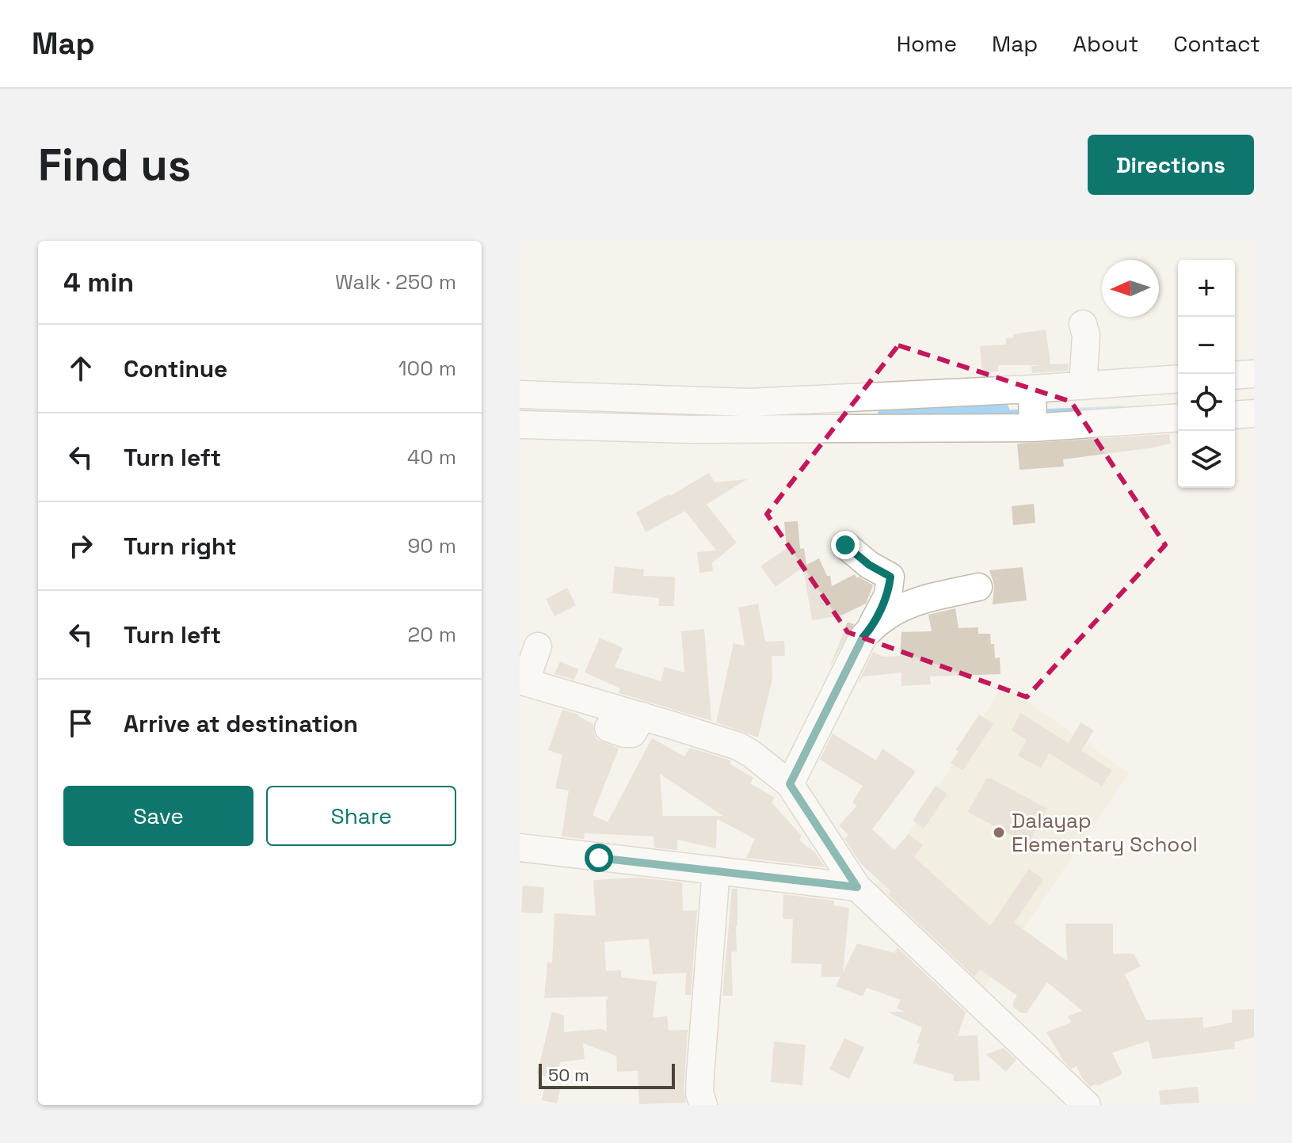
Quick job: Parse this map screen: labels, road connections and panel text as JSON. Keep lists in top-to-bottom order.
{
  "places": ["Dalayap Elementary School"],
  "scale_bar": "50 m",
  "north": "left",
  "page": {
    "header": "Map",
    "nav": [
      "Home",
      "Map",
      "About",
      "Contact"
    ],
    "buttons": [
      "Directions",
      ["Save", "Share"]
    ],
    "title": "Find us",
    "heading": ["4 min", "Walk · 250 m"],
    "map_buttons": ["+", "−"],
    "list": [
      ["Continue", "100 m"],
      ["Turn left", "40 m"],
      ["Turn right", "90 m"],
      ["Turn left", "20 m"],
      "Arrive at destination"
    ],
    "scale": "50 m"
  }
}
